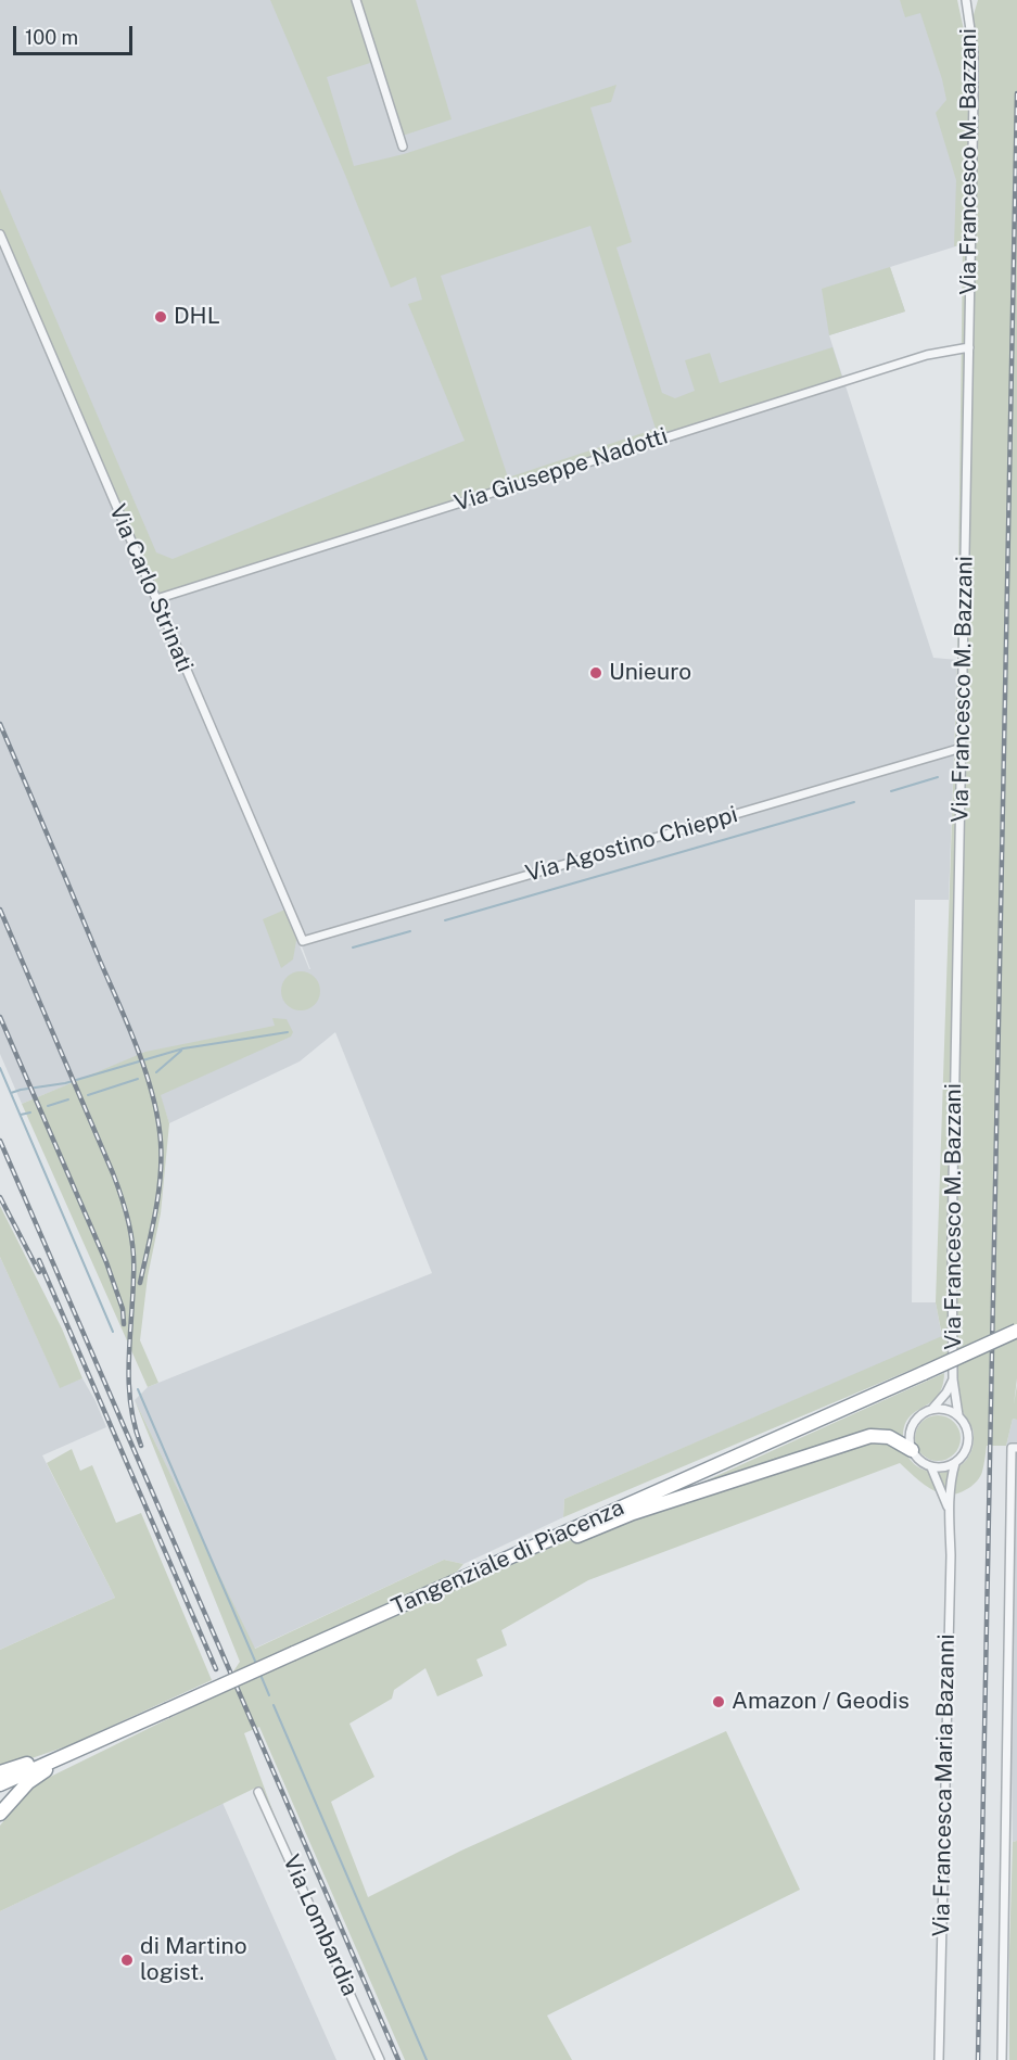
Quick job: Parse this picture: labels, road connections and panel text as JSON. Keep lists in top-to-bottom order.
{
  "streets": {
    "highway": ["Tangenziale di Piacenza"],
    "street": [
      "Via Francesco M. Bazzani",
      "Via Giuseppe Nadotti",
      "Via Carlo Strinati",
      "Via Agostino Chieppi",
      "Via Francesca Maria Bazanni",
      "Via Lombardia"
    ]
  },
  "crossings": [
    ["Via Francesco M. Bazzani", "Via Giuseppe Nadotti"],
    ["Via Francesco M. Bazzani", "Via Agostino Chieppi"],
    ["Via Giuseppe Nadotti", "Via Carlo Strinati"],
    ["Via Carlo Strinati", "Via Agostino Chieppi"]
  ],
  "places": [
    "DHL",
    "Unieuro",
    "Amazon / Geodis",
    "di Martino logist."
  ],
  "scale_bar": "100 m"
}
